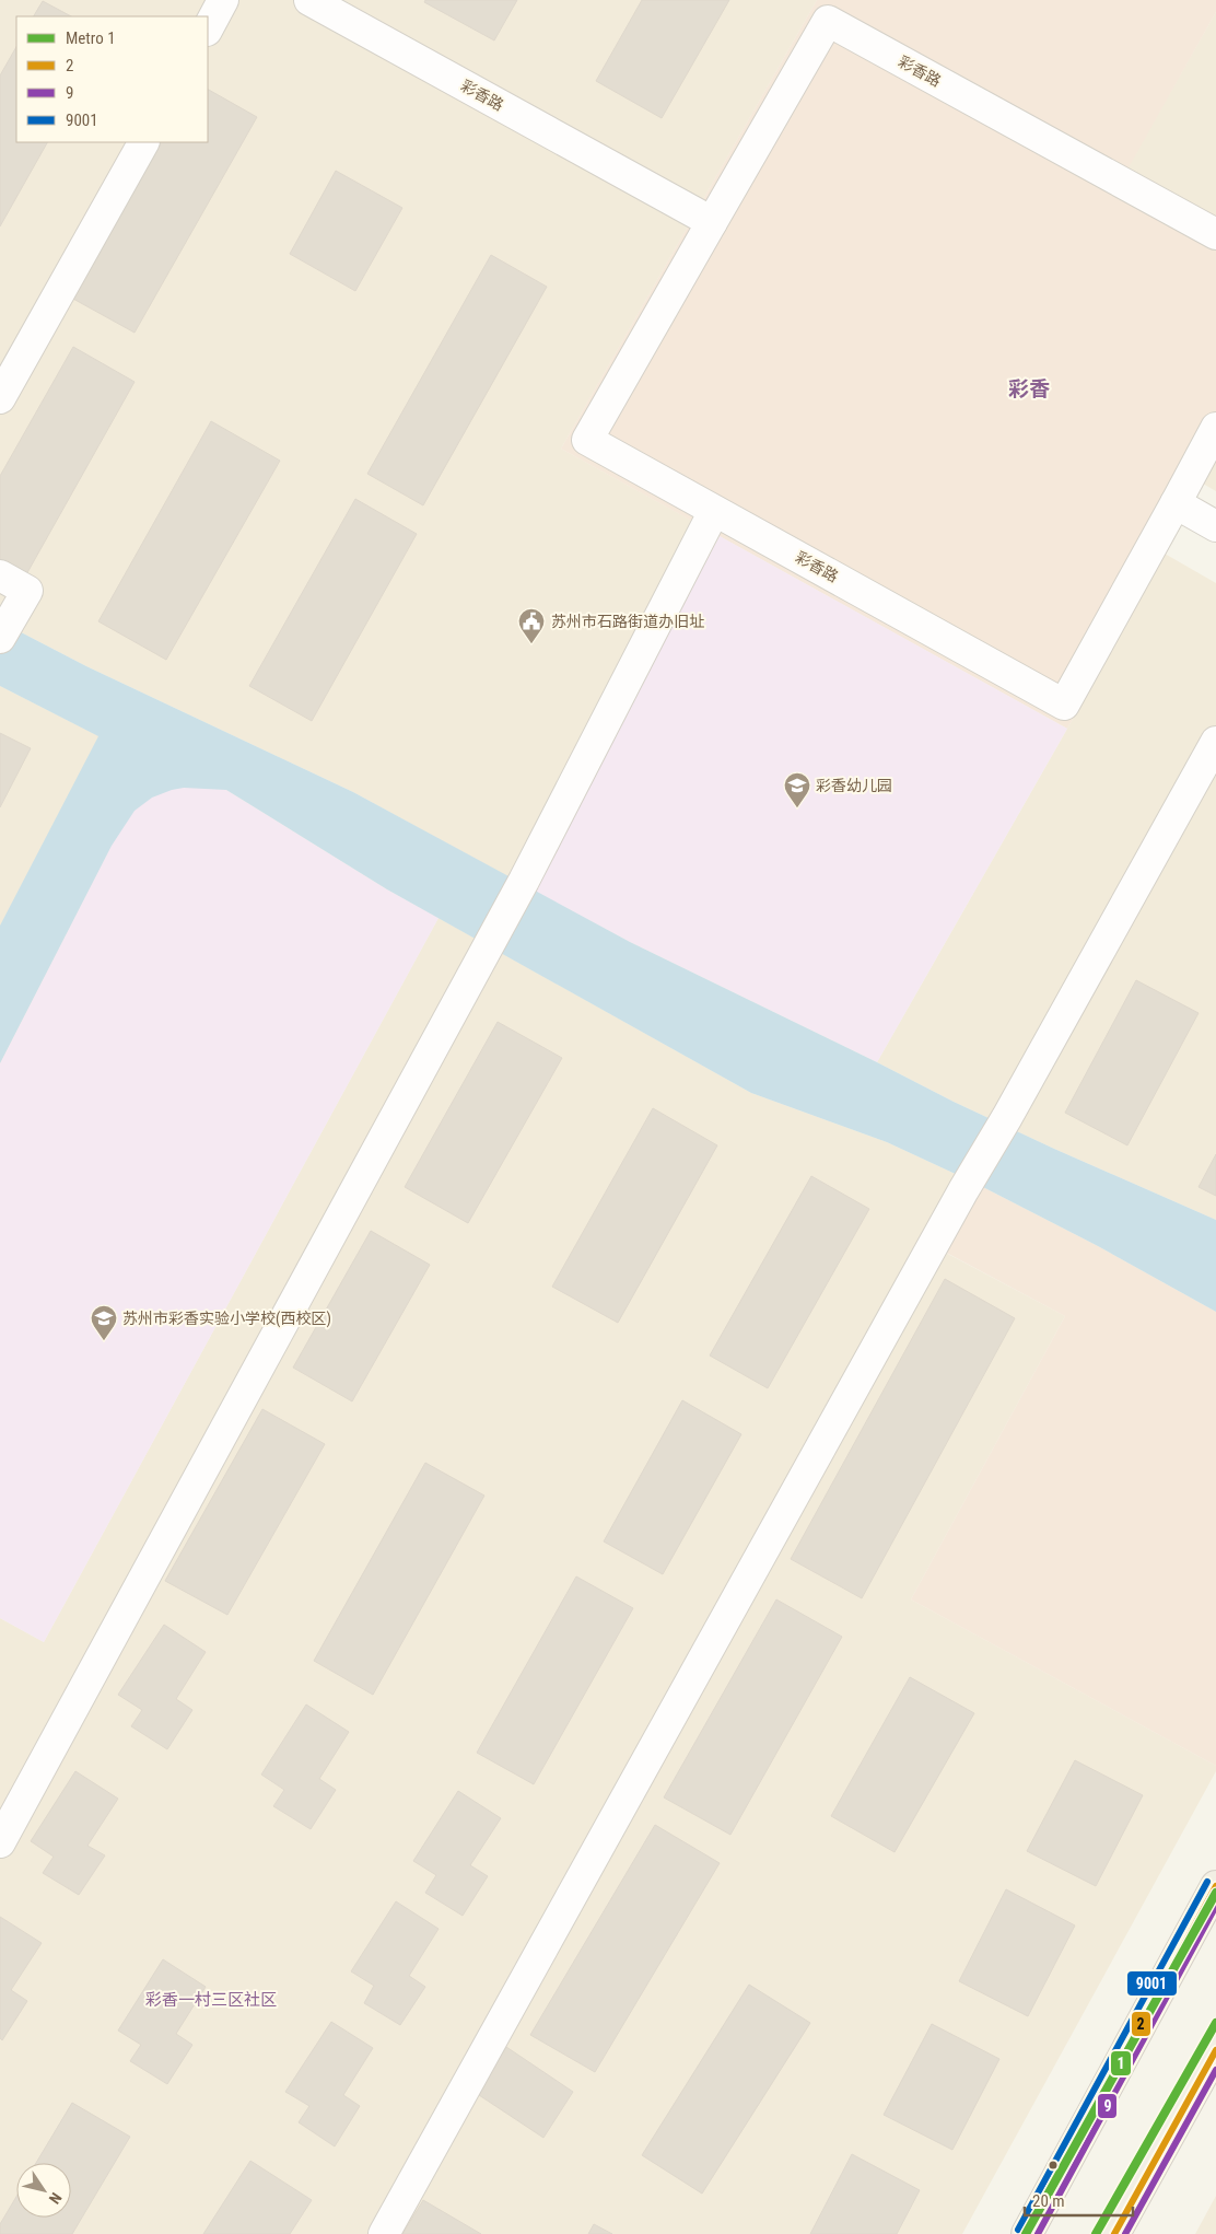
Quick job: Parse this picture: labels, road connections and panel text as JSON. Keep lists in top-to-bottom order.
{
  "streets": {
    "street": ["彩香路"]
  },
  "districts": ["彩香", "彩香一村三区社区"],
  "places": {
    "public building": ["苏州市石路街道办旧址"],
    "school or university": ["彩香幼儿园", "苏州市彩香实验小学校(西校区)"]
  },
  "lines": [
    "transit line 9001",
    "transit line 2",
    "metro line 1",
    "transit line 9"
  ],
  "legend": [
    "Metro 1",
    "2",
    "9",
    "9001"
  ],
  "scale_bar": "20 m",
  "north": "bottom right"
}
